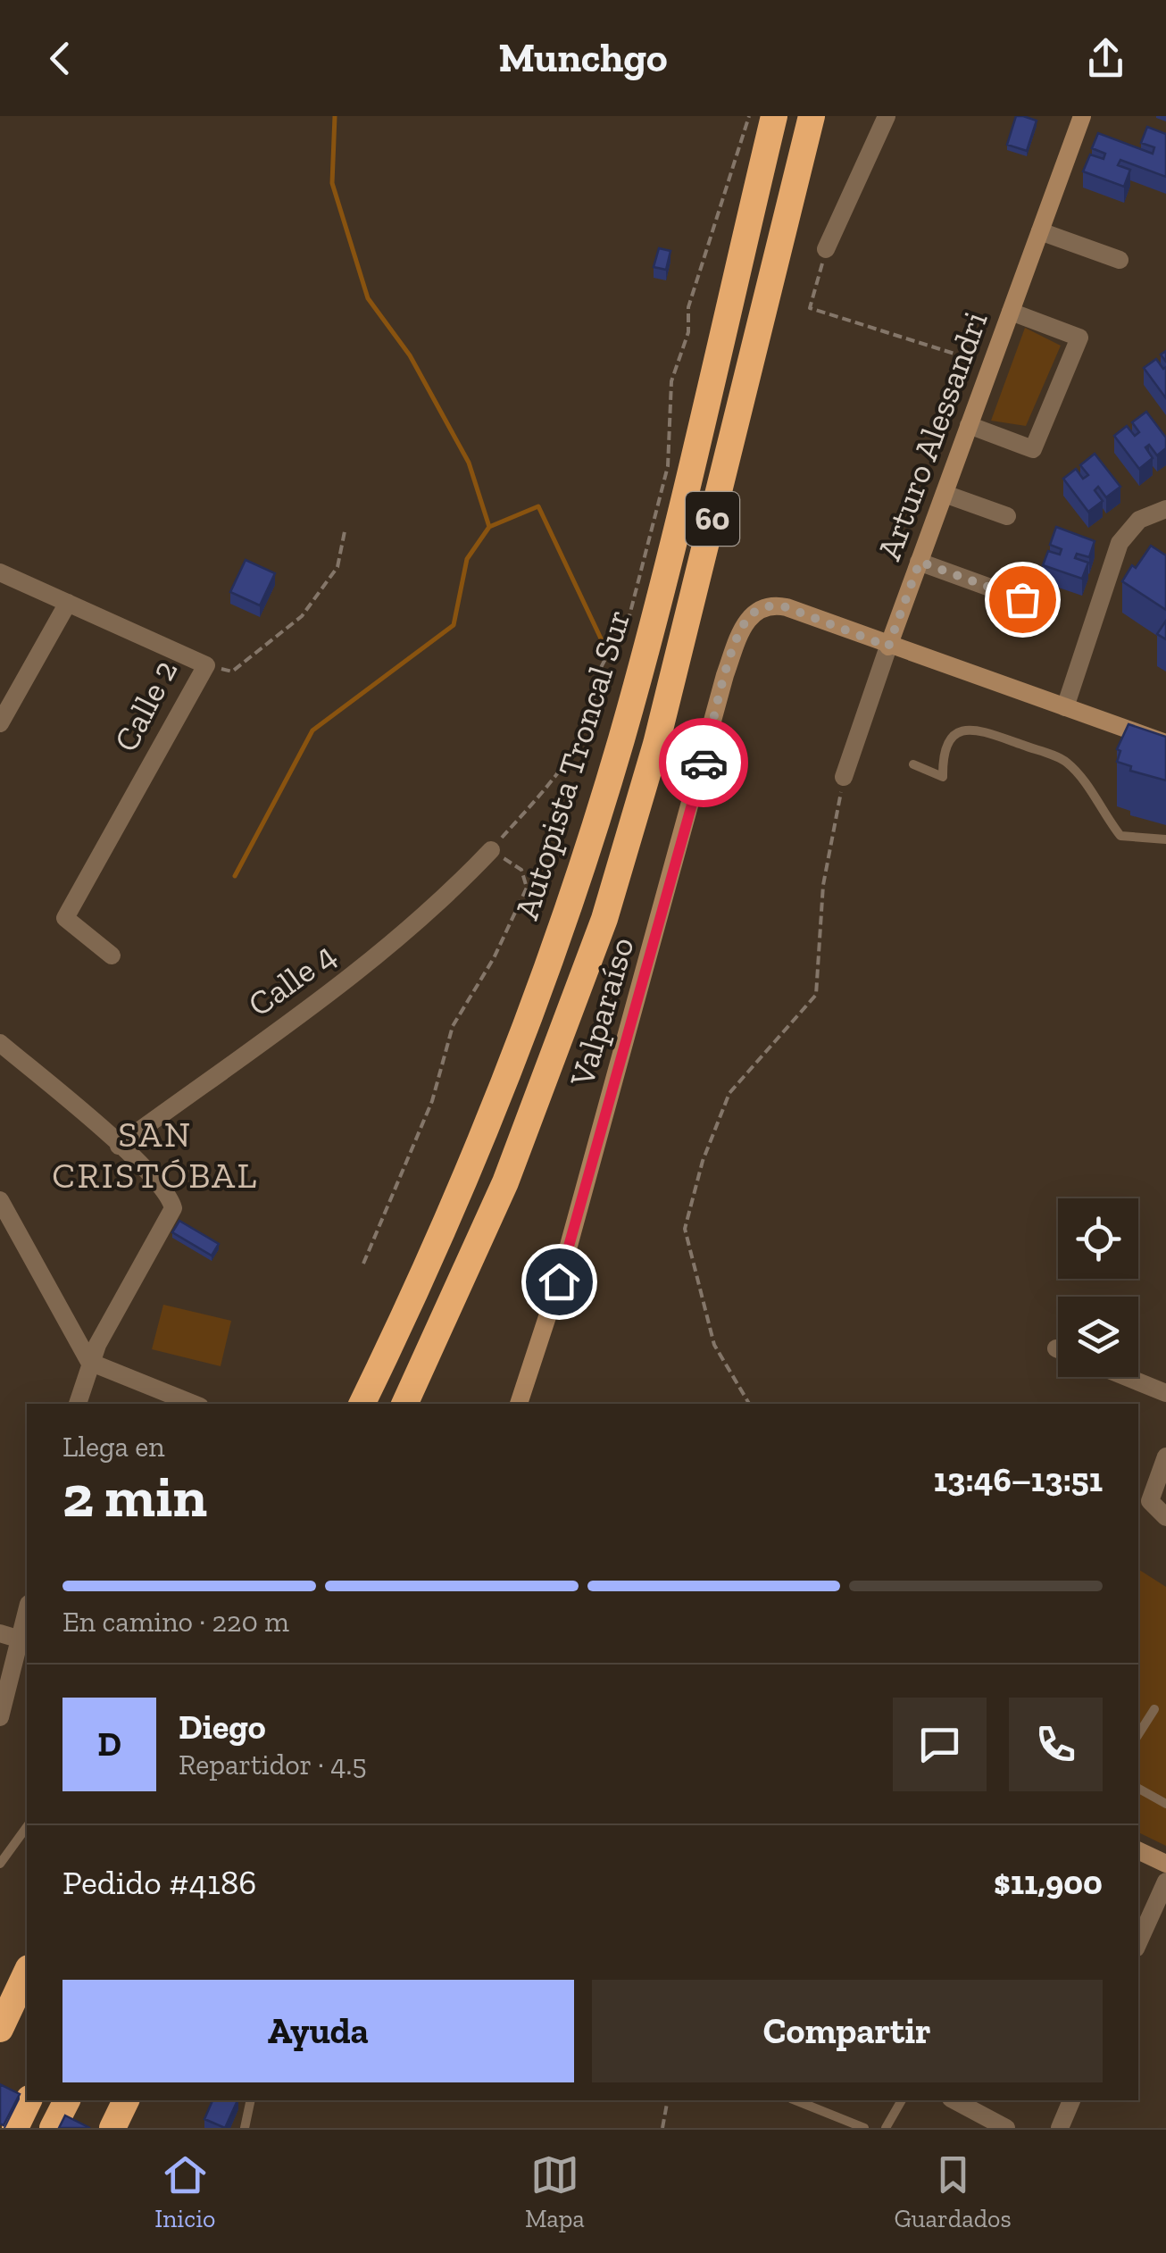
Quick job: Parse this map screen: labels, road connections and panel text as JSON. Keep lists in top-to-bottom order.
{
  "streets": {
    "highway": ["60", "Autopista Troncal Sur"],
    "main road": ["Arturo Alessandri", "Valparaíso"],
    "street": ["Calle 2", "Calle 4"]
  },
  "crossings": [
    ["Arturo Alessandri", "Valparaíso"]
  ],
  "districts": ["SAN CRISTÓBAL"],
  "page": {
    "header": "Munchgo",
    "heading": ["2 min", "Llega en", "13:46–13:51"],
    "panel": [
      "Diego",
      "Repartidor · 4.5",
      "Pedido #4186",
      "$11,900"
    ],
    "bar": "En camino · 220 m",
    "round": "D",
    "buttons": ["Ayuda", "Compartir"],
    "tabs": ["Inicio", "Mapa", "Guardados"]
  }
}
